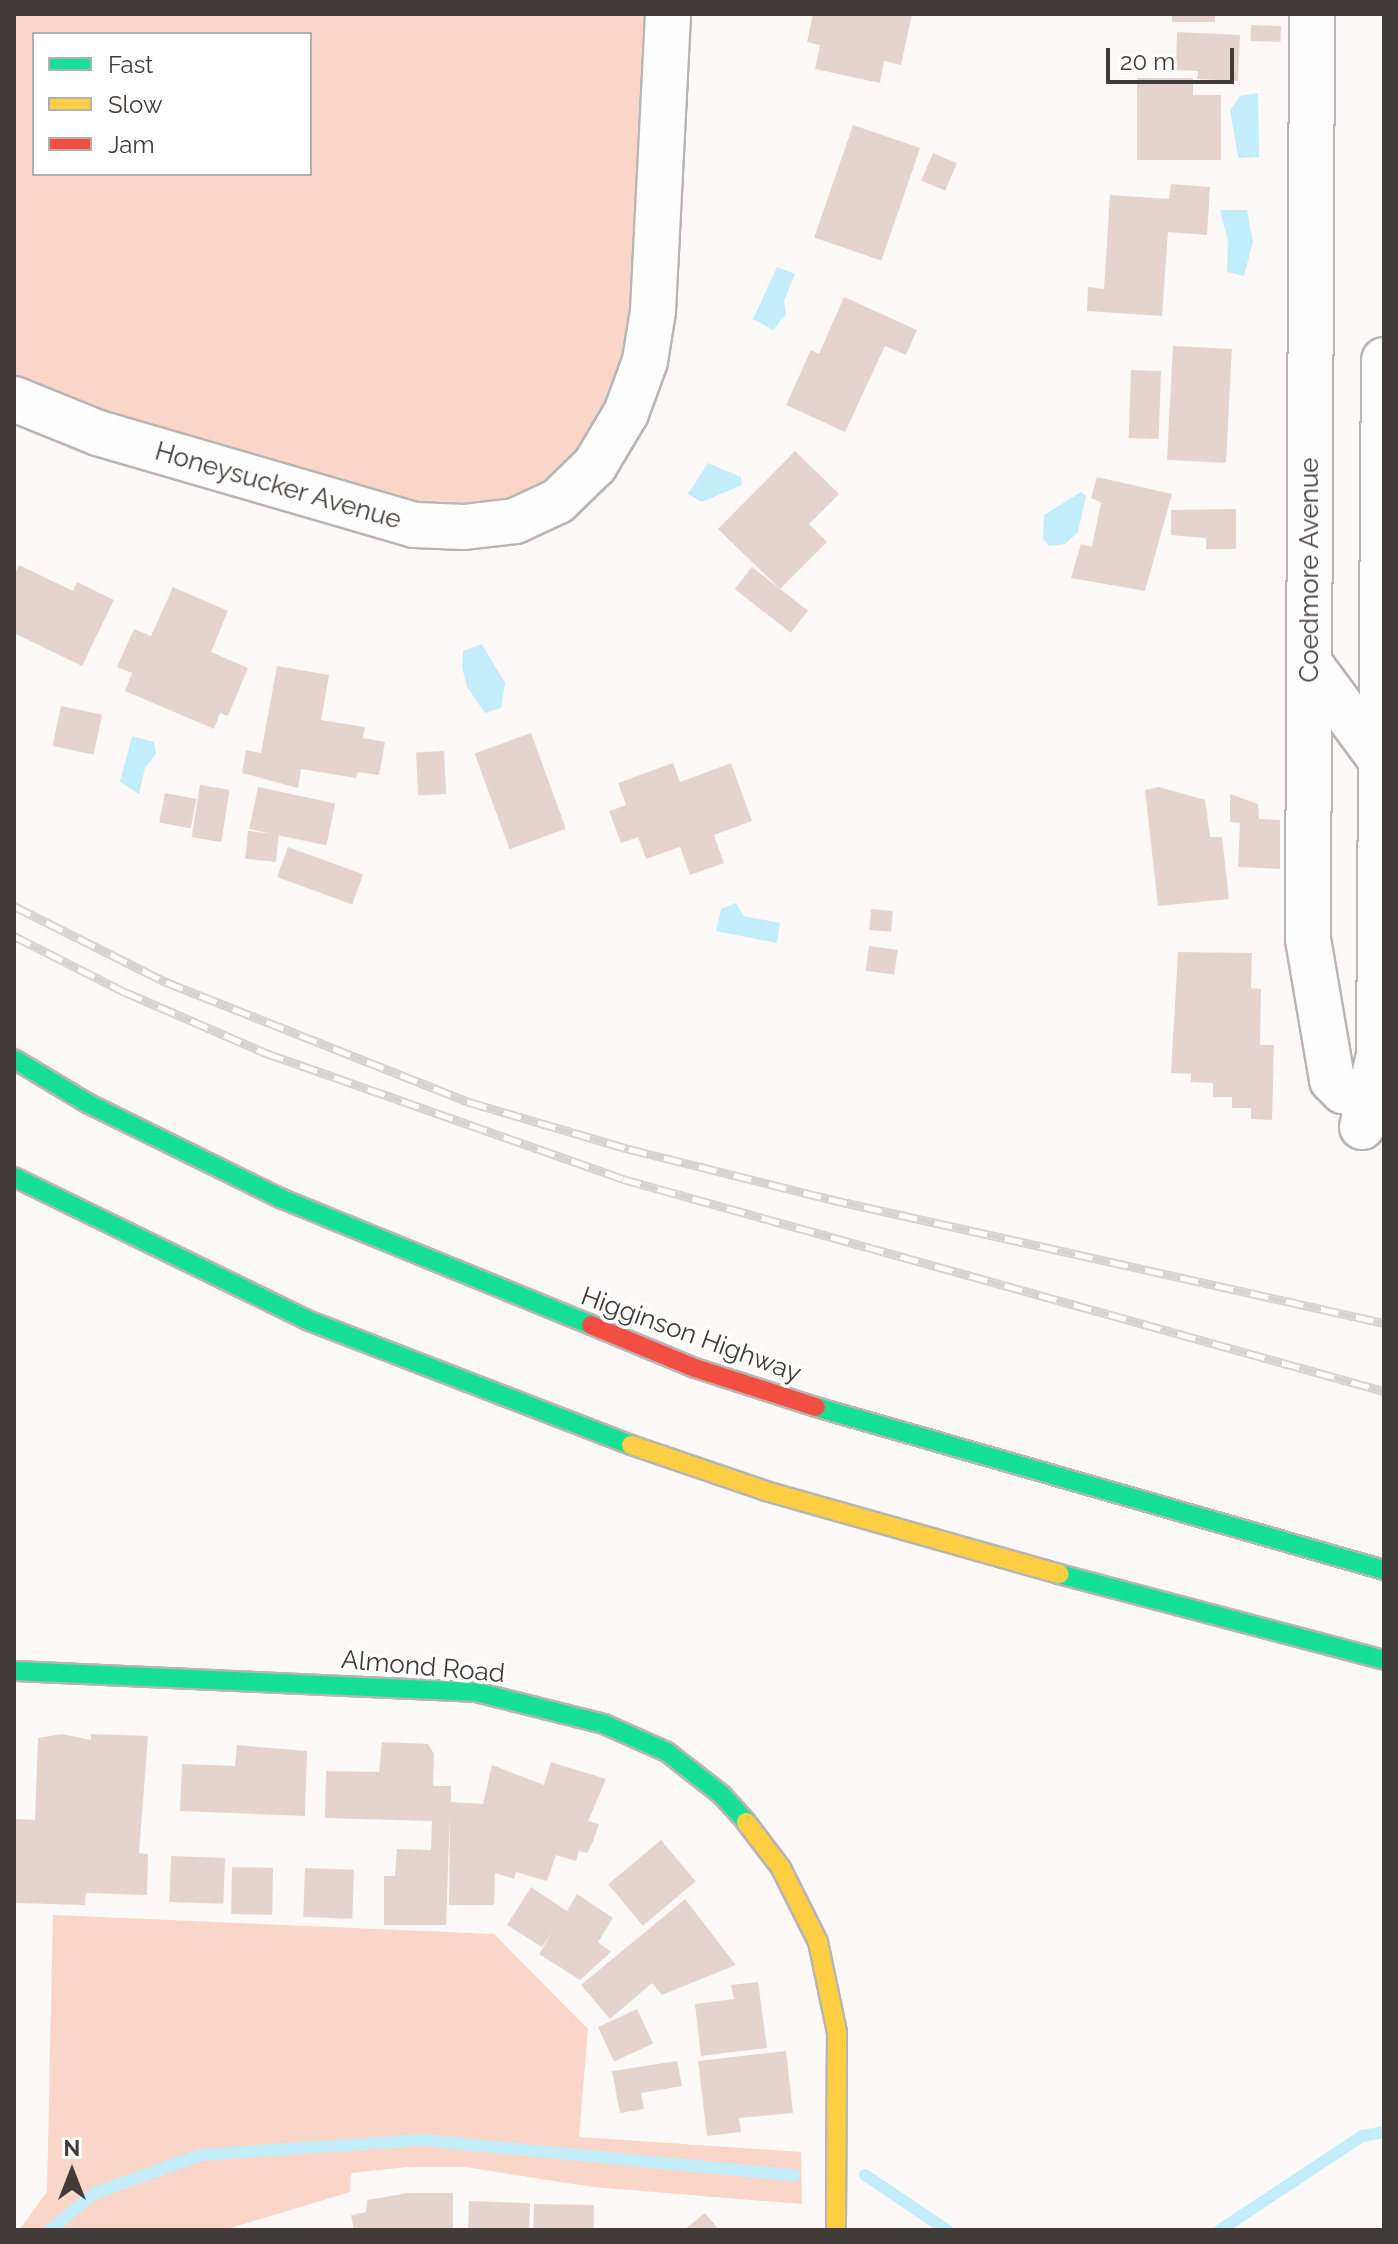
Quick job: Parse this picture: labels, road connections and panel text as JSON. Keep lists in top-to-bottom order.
{
  "streets": {
    "main road": ["Higginson Highway", "Almond Road"],
    "street": ["Honeysucker Avenue", "Coedmore Avenue"]
  },
  "legend": ["Fast", "Slow", "Jam"],
  "scale_bar": "20 m",
  "north": "top"
}
